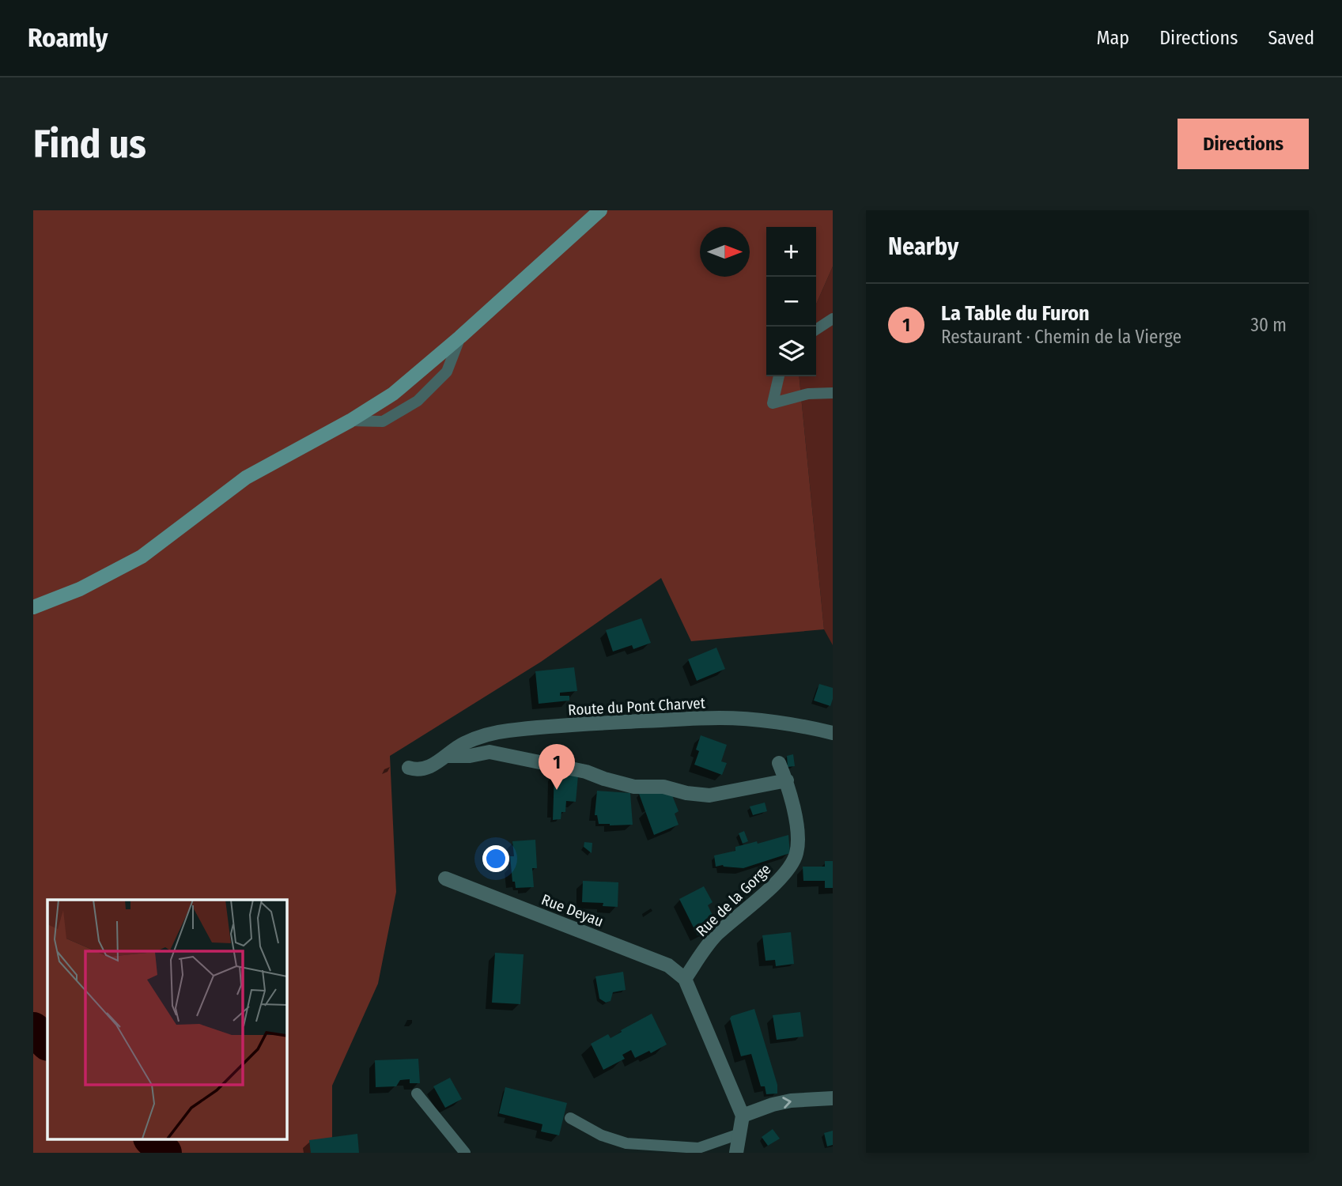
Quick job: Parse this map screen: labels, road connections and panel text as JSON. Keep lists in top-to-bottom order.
{
  "streets": {
    "street": ["Route du Pont Charvet", "Rue de la Gorge", "Rue Deyau"]
  },
  "crossings": [
    ["Rue de la Gorge", "Rue Deyau"]
  ],
  "north": "right",
  "page": {
    "header": "Roamly",
    "nav": ["Map", "Directions", "Saved"],
    "buttons": "Directions",
    "title": "Find us",
    "heading": "Nearby",
    "map_buttons": ["+", "−"],
    "list": [
      {
        "mark": "1",
        "name": "La Table du Furon",
        "note": "Restaurant · Chemin de la Vierge",
        "value": "30 m"
      }
    ],
    "pins": "1"
  }
}
